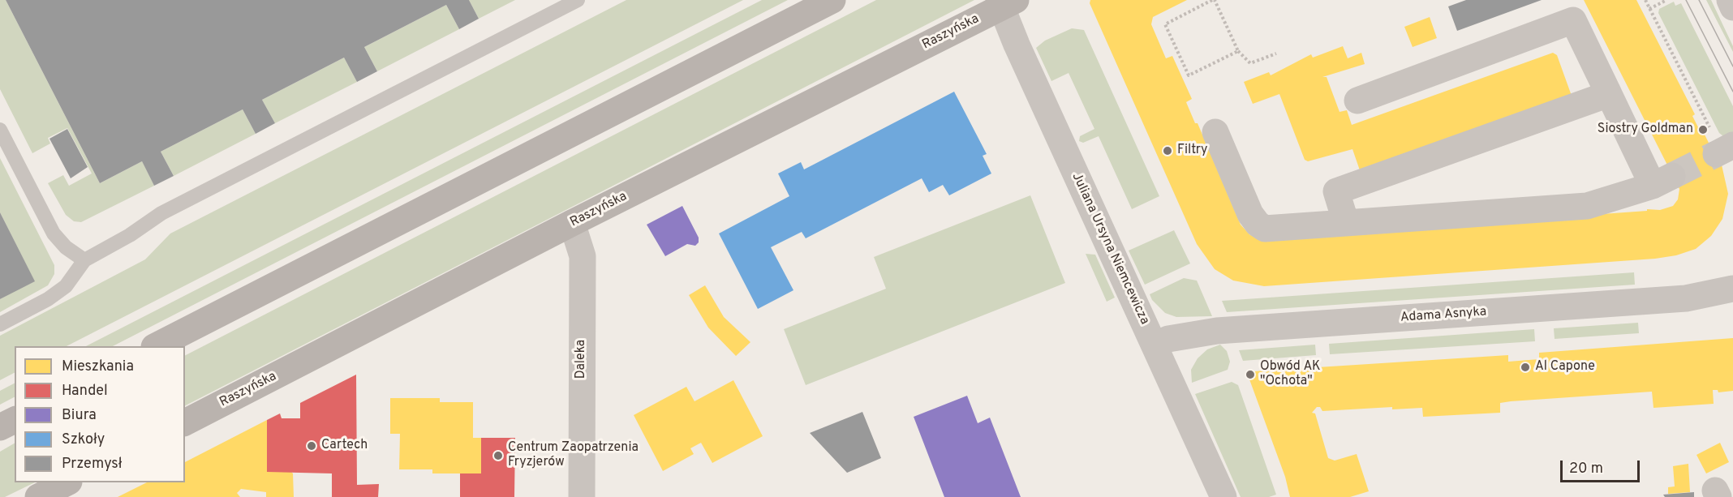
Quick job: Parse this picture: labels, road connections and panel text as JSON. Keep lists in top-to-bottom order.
{
  "streets": {
    "main road": ["Raszyńska"],
    "street": ["Juliana Ursyna Niemcewicza", "Adama Asnyka", "Daleka"]
  },
  "crossings": [
    ["Raszyńska", "Juliana Ursyna Niemcewicza"],
    ["Raszyńska", "Daleka"],
    ["Juliana Ursyna Niemcewicza", "Adama Asnyka"]
  ],
  "places": [
    "Siostry Goldman",
    "Filtry",
    "Al Capone",
    "Obwód AK \"Ochota\"",
    "Cartech",
    "Centrum Zaopatrzenia Fryzjerów"
  ],
  "legend": [
    "Mieszkania",
    "Handel",
    "Biura",
    "Szkoły",
    "Przemysł"
  ],
  "scale_bar": "20 m"
}
